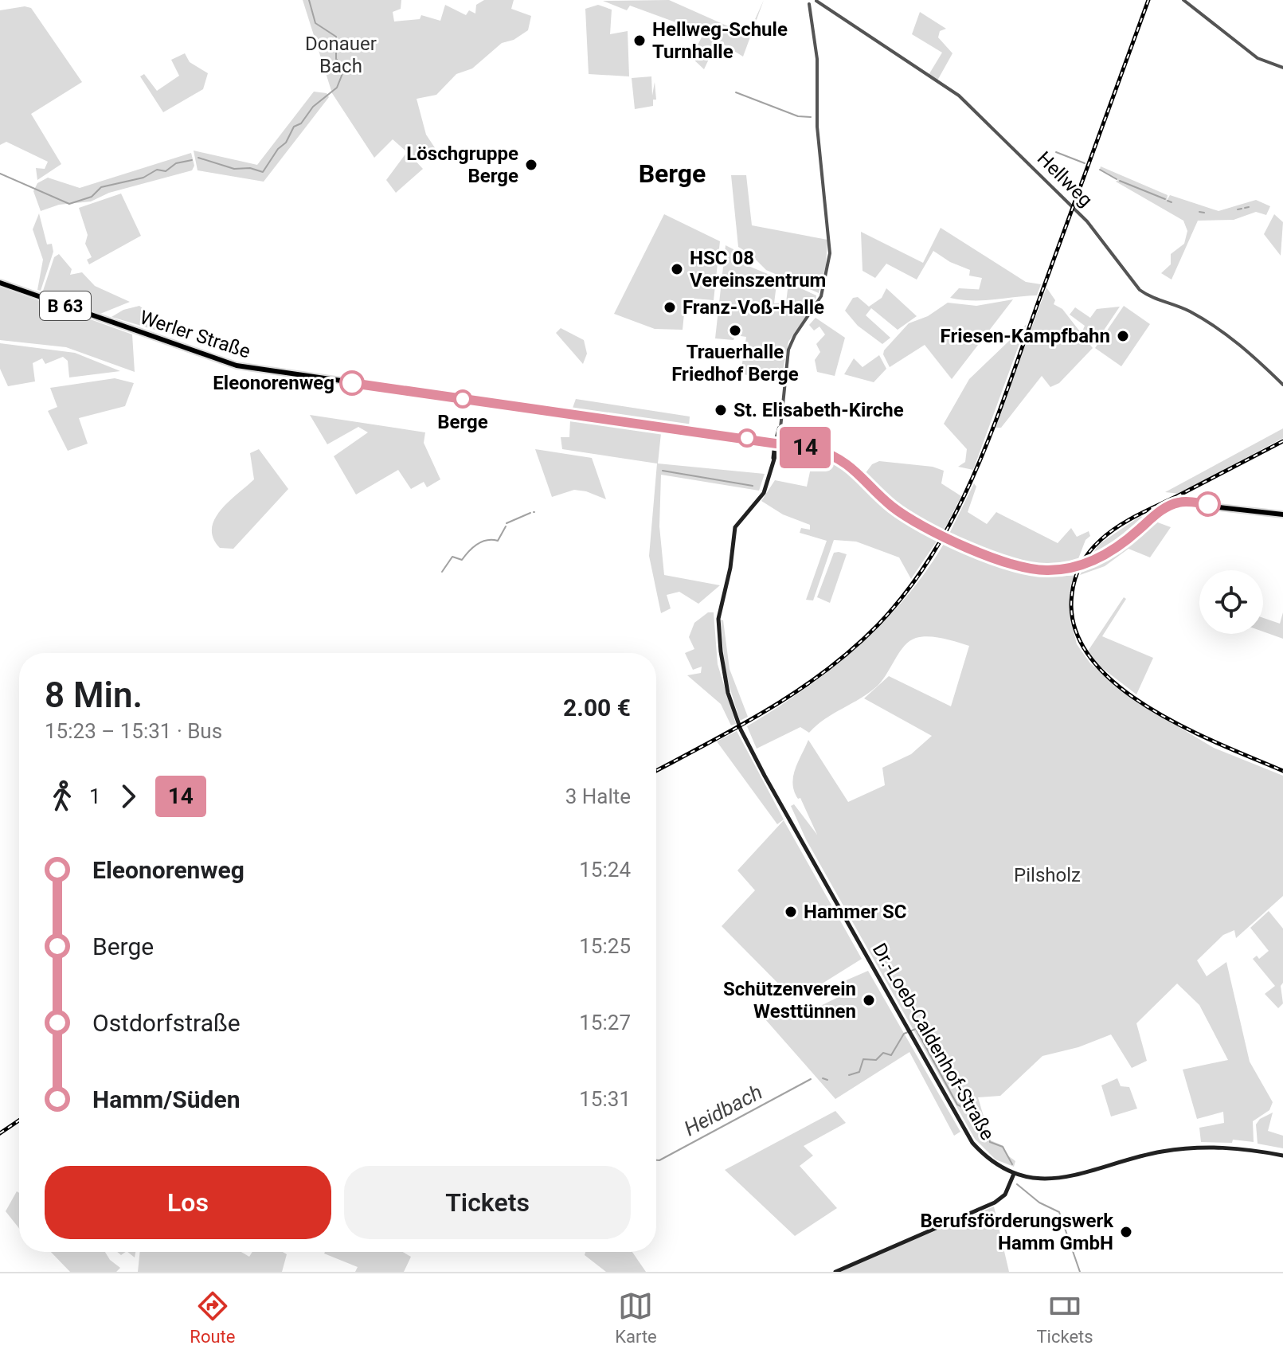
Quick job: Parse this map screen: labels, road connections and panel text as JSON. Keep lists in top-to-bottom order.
{
  "streets": {
    "main road": ["B 63", "Werler Straße", "Dr.-Loeb-Caldenhof-Straße"],
    "street": ["Hellweg"]
  },
  "crossings": [
    ["Werler Straße", "Dr.-Loeb-Caldenhof-Straße"]
  ],
  "districts": ["Berge"],
  "water": ["Heidbach"],
  "parks": ["Donauer Bach", "Pilsholz"],
  "places": [
    "Hellweg-Schule Turnhalle",
    "Löschgruppe Berge",
    "HSC 08 Vereinszentrum",
    "Franz-Voß-Halle",
    "Trauerhalle Friedhof Berge",
    "Friesen-Kampfbahn",
    "Eleonorenweg",
    "Berge",
    "St. Elisabeth-Kirche",
    "Hammer SC",
    "Schützenverein Westtünnen",
    "Berufsförderungswerk Hamm GmbH"
  ],
  "lines": ["bus line 14"],
  "page": {
    "on_map": "14",
    "heading": ["8 Min.", "15:23 – 15:31 · Bus", "2.00 €"],
    "legs": ["1", "14", "3 Halte"],
    "list": [
      {
        "name": "Eleonorenweg",
        "value": "15:24"
      },
      {
        "name": "Berge",
        "value": "15:25"
      },
      {
        "name": "Ostdorfstraße",
        "value": "15:27"
      },
      {
        "name": "Hamm/Süden",
        "value": "15:31"
      }
    ],
    "buttons": ["Los", "Tickets"],
    "tabs": ["Route", "Karte", "Tickets"]
  }
}
